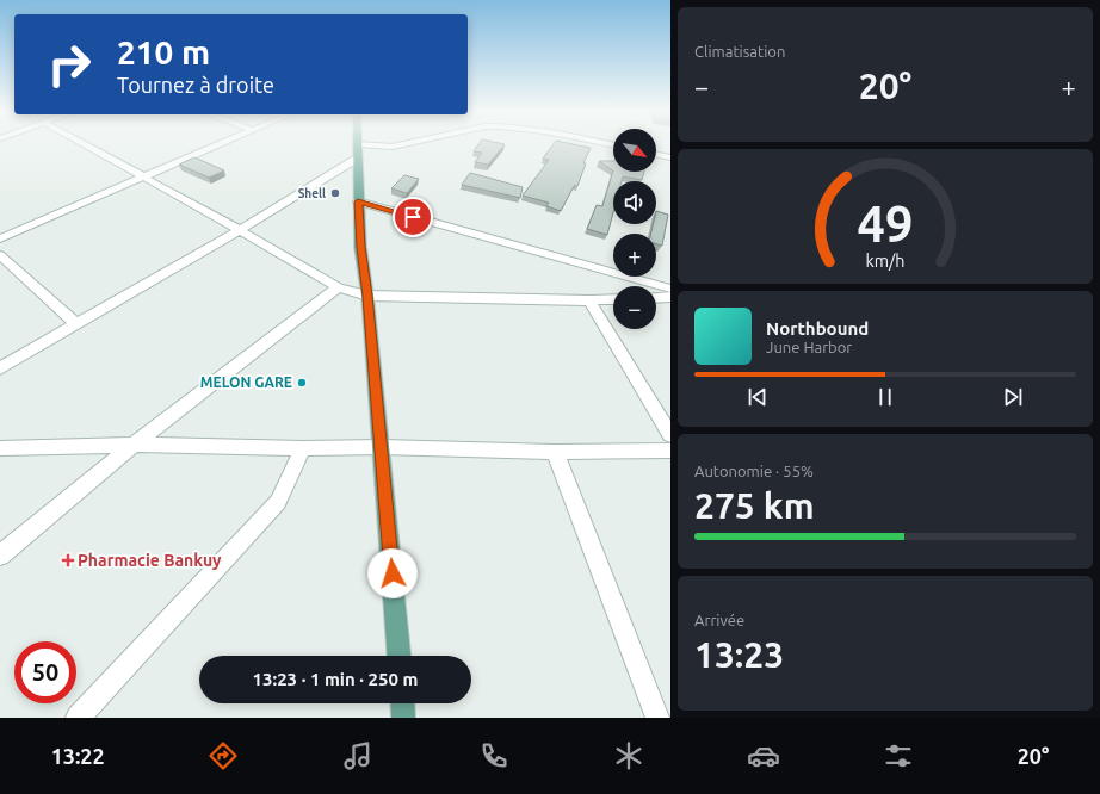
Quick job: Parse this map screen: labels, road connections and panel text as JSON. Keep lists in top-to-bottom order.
{
  "places": {
    "other": ["Shell", "MELON GARE"],
    "health": ["Pharmacie Bankuy"]
  },
  "north": "bottom right",
  "page": {
    "tile": [
      "Climatisation",
      ["Autonomie · 55%", "275 km"],
      ["Arrivée", "13:23"]
    ],
    "turn": ["210 m", "Tournez à droite"],
    "heat": ["−", "20°", "+"],
    "map_buttons": ["+", "−"],
    "song": ["Northbound", "June Harbor"],
    "limit": "50",
    "trip": "13:23 · 1 min · 250 m",
    "tabs": ["13:22", "20°"],
    "gauge": ["49", "km/h"]
  }
}
